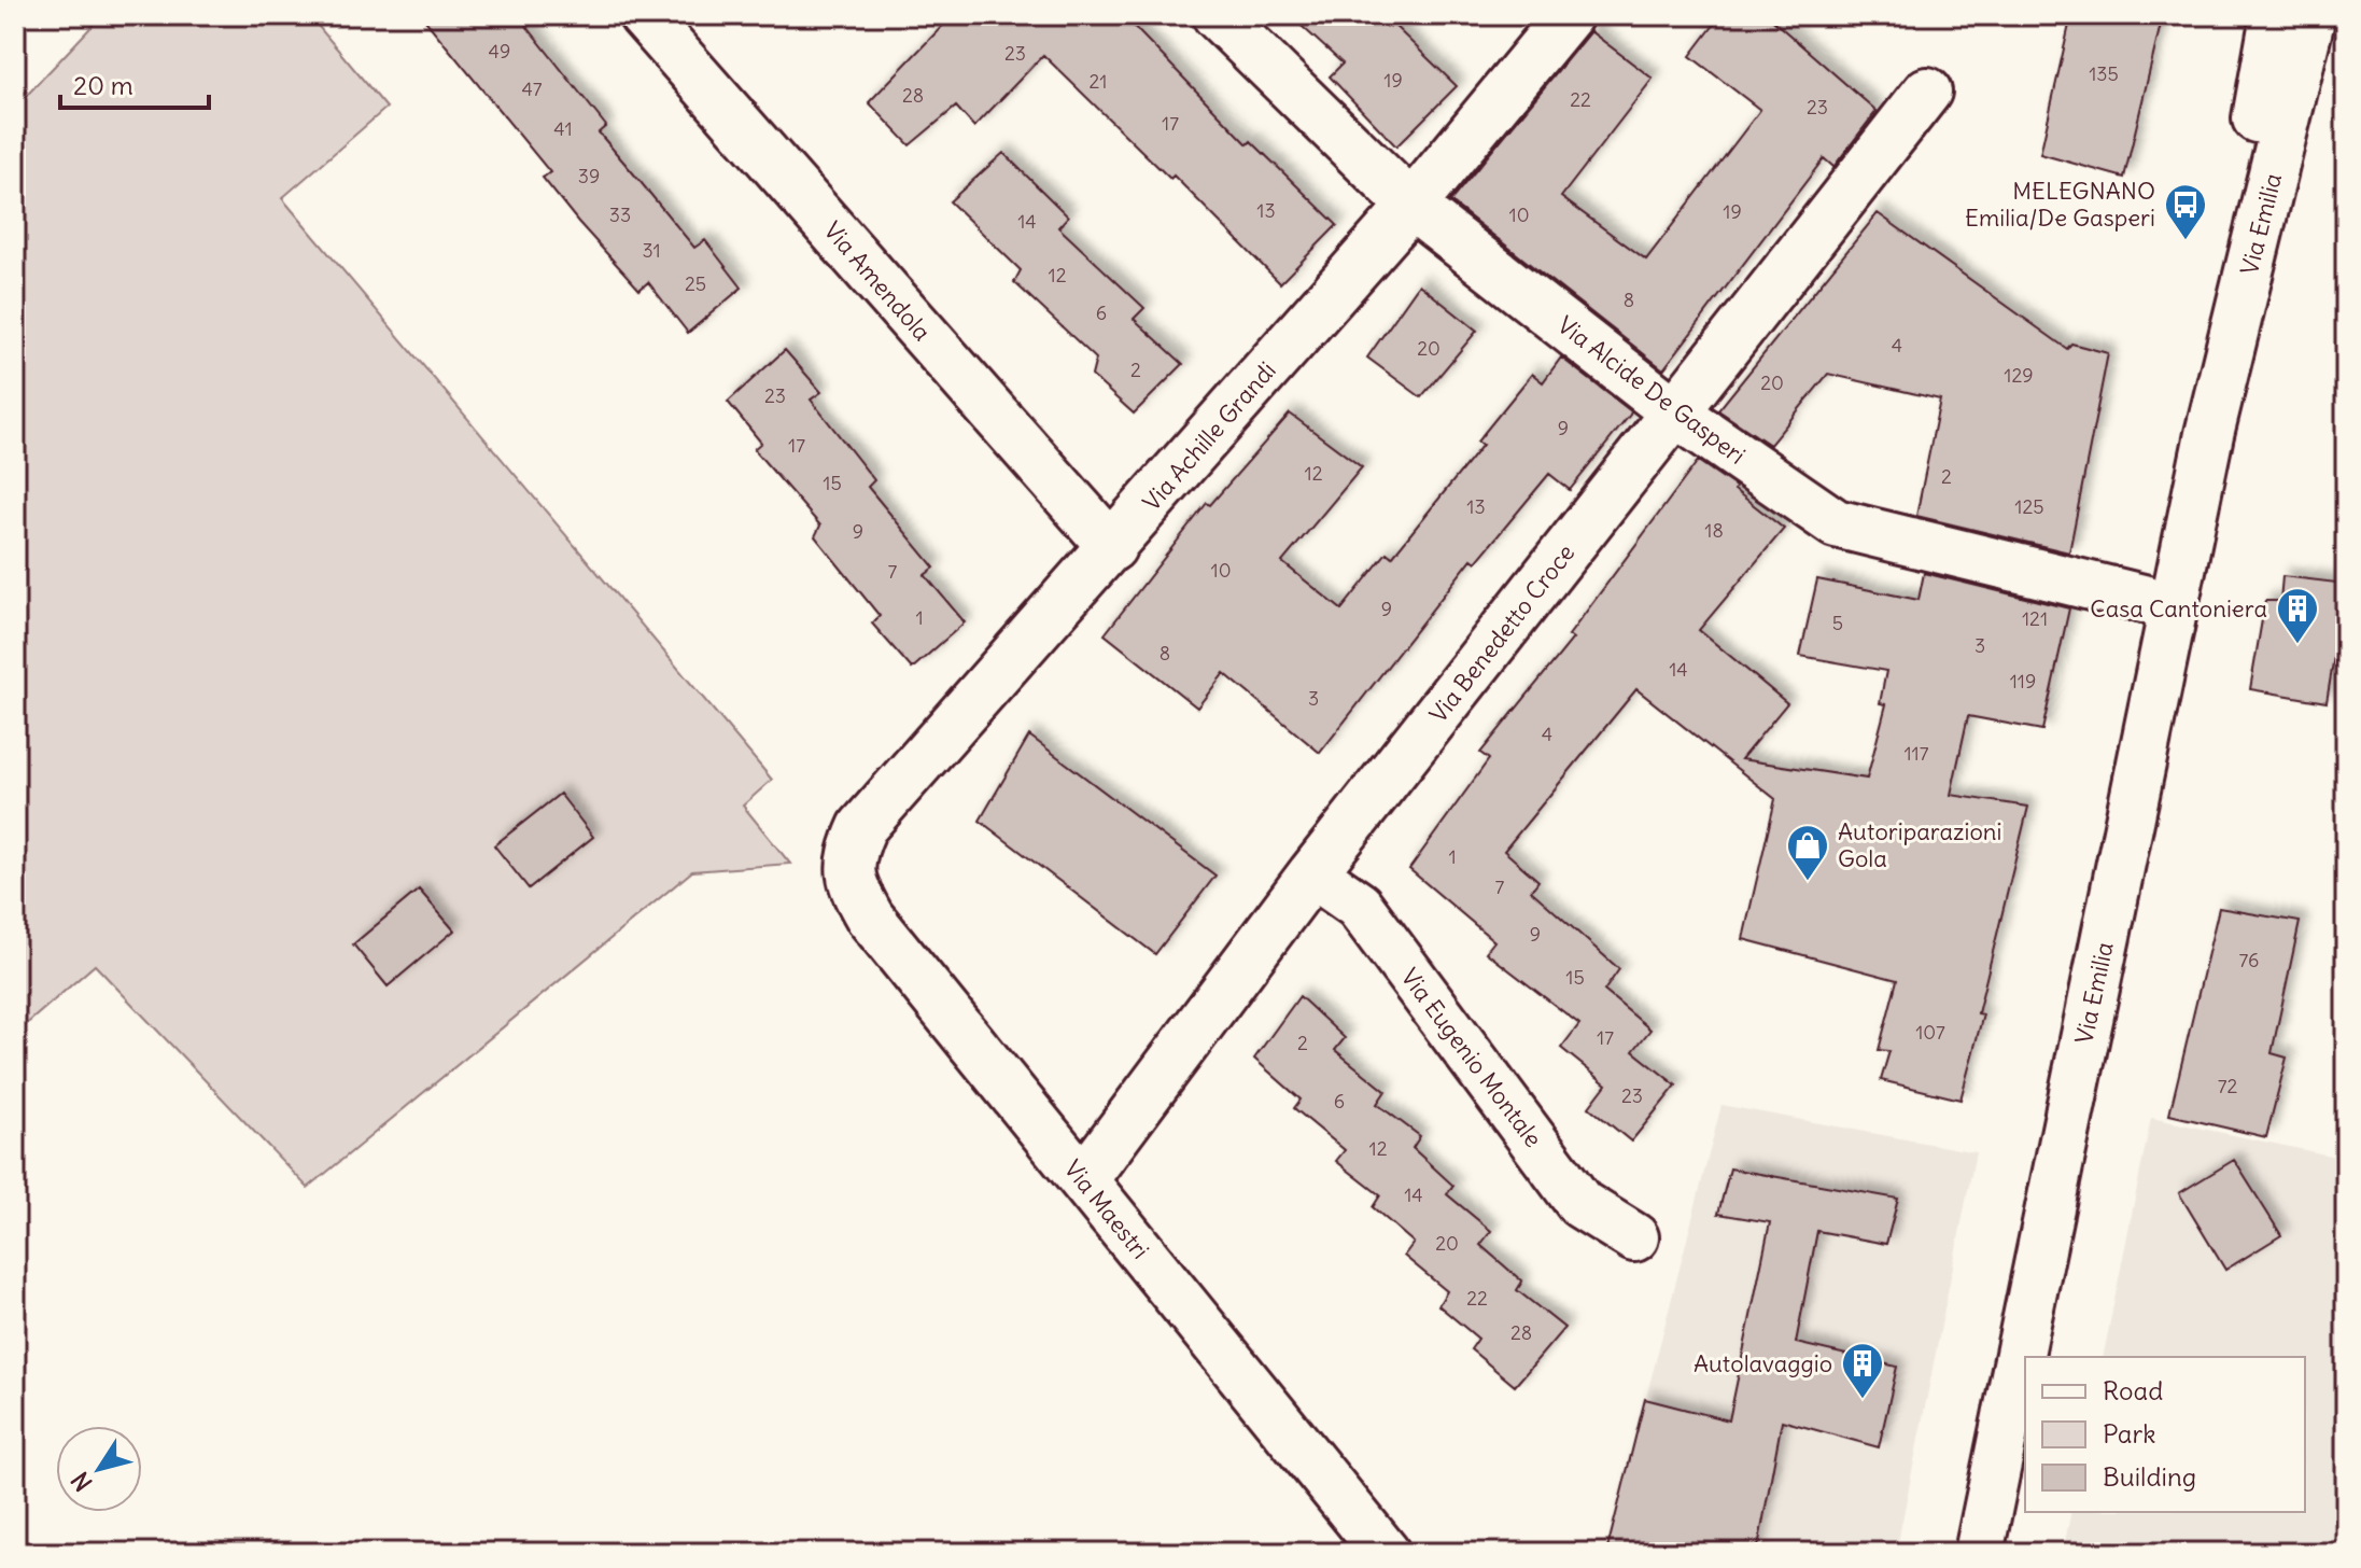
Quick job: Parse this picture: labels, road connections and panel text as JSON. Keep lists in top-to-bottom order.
{
  "streets": {
    "street": [
      "Via Emilia",
      "Via Amendola",
      "Via Alcide De Gasperi",
      "Via Achille Grandi",
      "Via Benedetto Croce",
      "Via Eugenio Montale",
      "Via Maestri"
    ]
  },
  "crossings": [
    ["Via Emilia", "Via Alcide De Gasperi"],
    ["Via Amendola", "Via Achille Grandi"],
    ["Via Alcide De Gasperi", "Via Achille Grandi"],
    ["Via Alcide De Gasperi", "Via Benedetto Croce"],
    ["Via Achille Grandi", "Via Maestri"],
    ["Via Benedetto Croce", "Via Eugenio Montale"],
    ["Via Benedetto Croce", "Via Maestri"]
  ],
  "places": {
    "bus stop": ["MELEGNANO Emilia/De Gasperi"],
    "building": ["Casa Cantoniera", "Autolavaggio"],
    "shop": ["Autoriparazioni Gola"]
  },
  "house_numbers": [
    "49",
    "23",
    "135",
    "19",
    "21",
    "47",
    "28",
    "22",
    "23",
    "17",
    "41",
    "39",
    "13",
    "19",
    "33",
    "10",
    "14",
    "31",
    "12",
    "25",
    "8",
    "6",
    "4",
    "20",
    "2",
    "129",
    "20",
    "23",
    "9",
    "17",
    "12",
    "2",
    "15",
    "13",
    "125",
    "18",
    "9",
    "10",
    "7",
    "9",
    "1",
    "121",
    "5",
    "3",
    "8",
    "14",
    "119",
    "3",
    "4",
    "117",
    "1",
    "7",
    "9",
    "76",
    "15",
    "107",
    "17",
    "2",
    "72",
    "23",
    "6",
    "12",
    "14",
    "20",
    "22",
    "28"
  ],
  "legend": ["Road", "Park", "Building"],
  "scale_bar": "20 m",
  "north": "bottom left"
}
